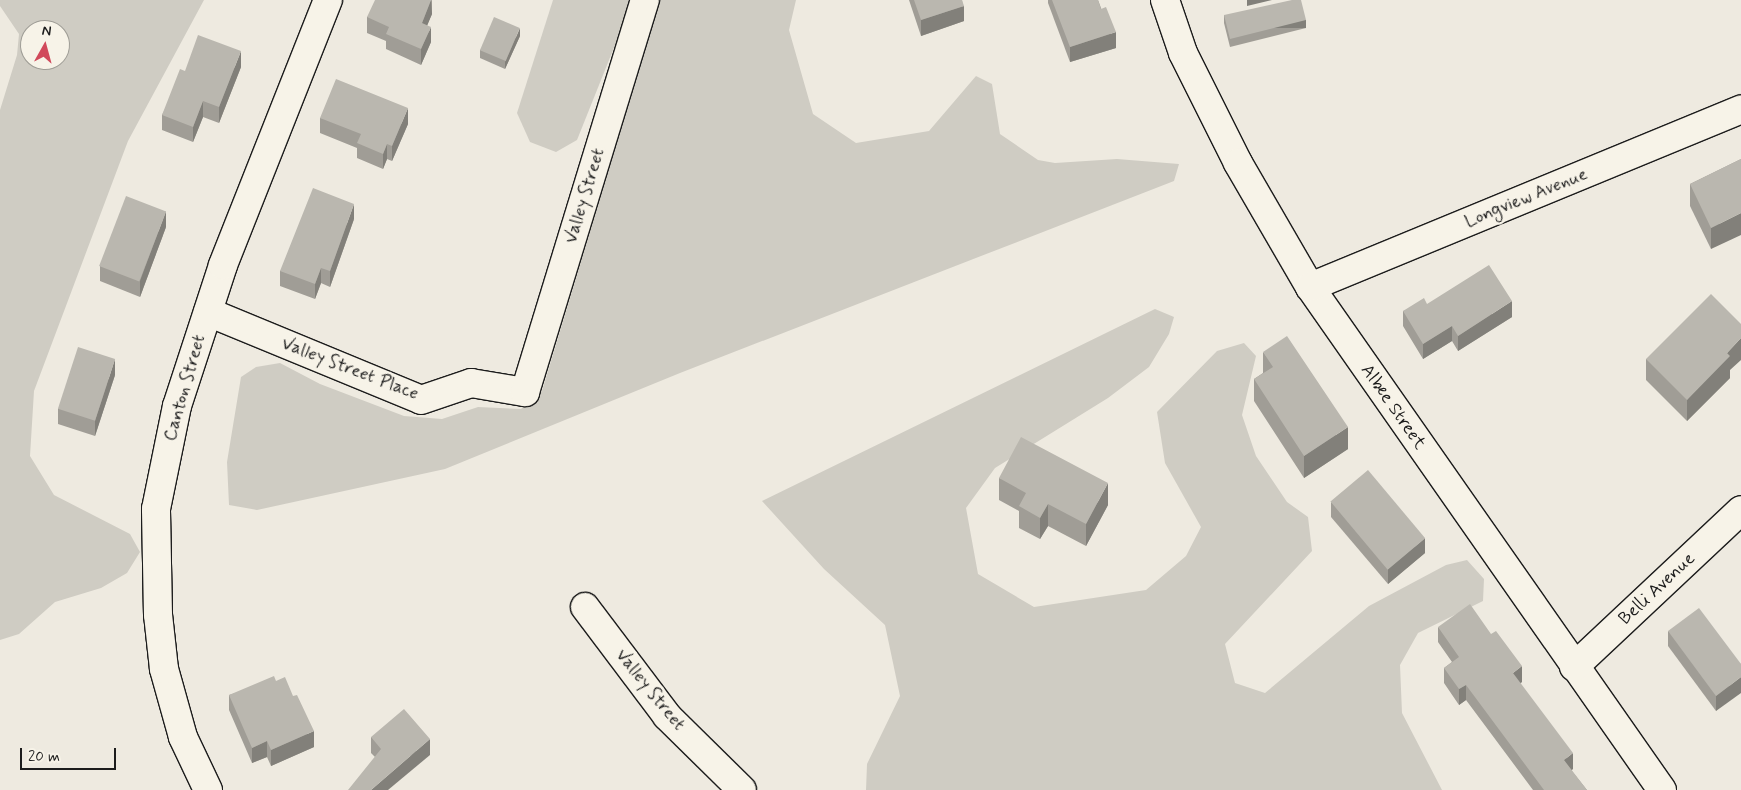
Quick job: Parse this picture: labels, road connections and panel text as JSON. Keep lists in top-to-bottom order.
{
  "streets": {
    "street": [
      "Valley Street",
      "Longview Avenue",
      "Valley Street Place",
      "Canton Street",
      "Albee Street",
      "Belli Avenue"
    ]
  },
  "crossings": [
    ["Valley Street", "Valley Street Place"],
    ["Longview Avenue", "Albee Street"],
    ["Valley Street Place", "Canton Street"],
    ["Albee Street", "Belli Avenue"]
  ],
  "scale_bar": "20 m",
  "north": "top"
}
